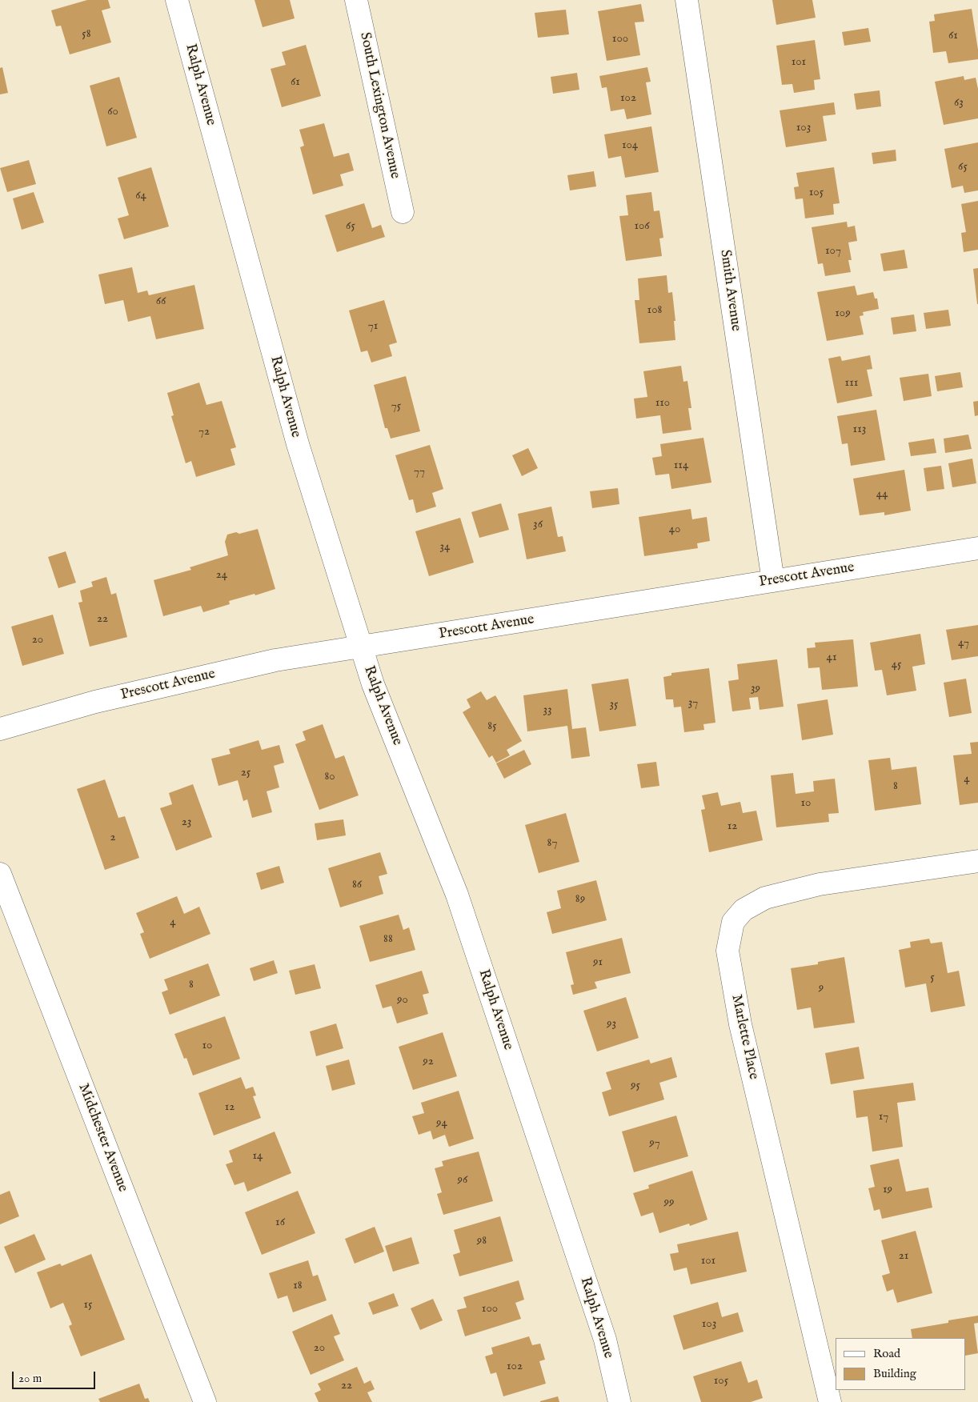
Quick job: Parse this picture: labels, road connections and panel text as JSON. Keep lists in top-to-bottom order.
{
  "streets": {
    "street": [
      "Ralph Avenue",
      "South Lexington Avenue",
      "Smith Avenue",
      "Prescott Avenue",
      "Marlette Place",
      "Midchester Avenue"
    ]
  },
  "crossings": [
    ["Ralph Avenue", "Prescott Avenue"],
    ["Smith Avenue", "Prescott Avenue"]
  ],
  "house_numbers": [
    "58",
    "61",
    "100",
    "101",
    "61",
    "102",
    "63",
    "60",
    "103",
    "104",
    "65",
    "105",
    "64",
    "65",
    "106",
    "107",
    "66",
    "108",
    "109",
    "71",
    "111",
    "110",
    "75",
    "113",
    "72",
    "114",
    "77",
    "44",
    "36",
    "40",
    "34",
    "24",
    "22",
    "20",
    "47",
    "41",
    "45",
    "39",
    "37",
    "35",
    "33",
    "85",
    "25",
    "80",
    "4",
    "8",
    "10",
    "23",
    "12",
    "2",
    "87",
    "86",
    "89",
    "4",
    "88",
    "91",
    "5",
    "8",
    "9",
    "90",
    "93",
    "10",
    "92",
    "95",
    "12",
    "17",
    "94",
    "97",
    "14",
    "96",
    "19",
    "99",
    "16",
    "98",
    "21",
    "101",
    "18",
    "15",
    "100",
    "103",
    "20",
    "102",
    "105",
    "22"
  ],
  "legend": ["Road", "Building"],
  "scale_bar": "20 m"
}
